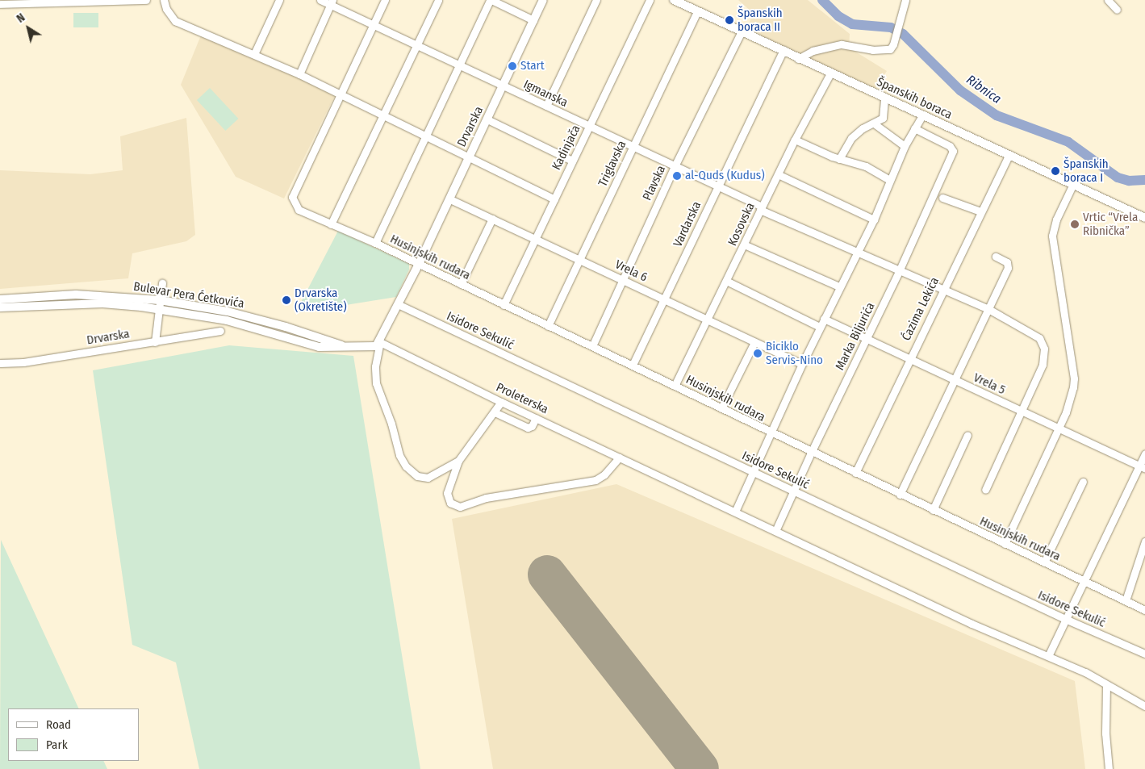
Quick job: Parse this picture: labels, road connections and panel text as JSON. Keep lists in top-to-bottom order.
{
  "streets": {
    "main road": ["Španskih boraca", "Drvarska", "Bulevar Pera Ćetkovića"],
    "street": [
      "Igmanska",
      "Kadinjača",
      "Triglavska",
      "Plavska",
      "Vardarska",
      "Kosovska",
      "Husinjskih rudara",
      "Vrela 6",
      "Ćazima Lekića",
      "Isidore Sekulić",
      "Marka Biljurića",
      "Vrela 5",
      "Proleterska"
    ]
  },
  "crossings": [
    ["Igmanska", "Drvarska"],
    ["Igmanska", "Kadinjača"],
    ["Igmanska", "Triglavska"],
    ["Igmanska", "Plavska"],
    ["Igmanska", "Vardarska"],
    ["Igmanska", "Kosovska"],
    ["Igmanska", "Ćazima Lekića"],
    ["Igmanska", "Marka Biljurića"],
    ["Igmanska", "Vrela 5"],
    ["Španskih boraca", "Triglavska"],
    ["Španskih boraca", "Plavska"],
    ["Španskih boraca", "Vardarska"],
    ["Španskih boraca", "Kosovska"],
    ["Španskih boraca", "Ćazima Lekića"],
    ["Drvarska", "Husinjskih rudara"],
    ["Drvarska", "Vrela 6"],
    ["Kadinjača", "Husinjskih rudara"],
    ["Kadinjača", "Vrela 6"],
    ["Triglavska", "Husinjskih rudara"],
    ["Triglavska", "Vrela 6"],
    ["Plavska", "Husinjskih rudara"],
    ["Plavska", "Vrela 6"],
    ["Vardarska", "Husinjskih rudara"],
    ["Vardarska", "Vrela 6"],
    ["Kosovska", "Husinjskih rudara"],
    ["Kosovska", "Vrela 6"],
    ["Husinjskih rudara", "Ćazima Lekića"],
    ["Husinjskih rudara", "Marka Biljurića"],
    ["Bulevar Pera Ćetkovića", "Proleterska"],
    ["Ćazima Lekića", "Vrela 5"],
    ["Isidore Sekulić", "Marka Biljurića"],
    ["Marka Biljurića", "Vrela 5"],
    ["Marka Biljurića", "Proleterska"]
  ],
  "water": ["Ribnica"],
  "places": [
    "Španskih boraca II",
    "Start",
    "Španskih boraca I",
    "al-Quds (Kudus)",
    "Vrtic “Vrela Ribnička”",
    "Drvarska (Okretište)",
    "Biciklo Servis-Nino"
  ],
  "legend": ["Road", "Park"],
  "north": "top left"
}
